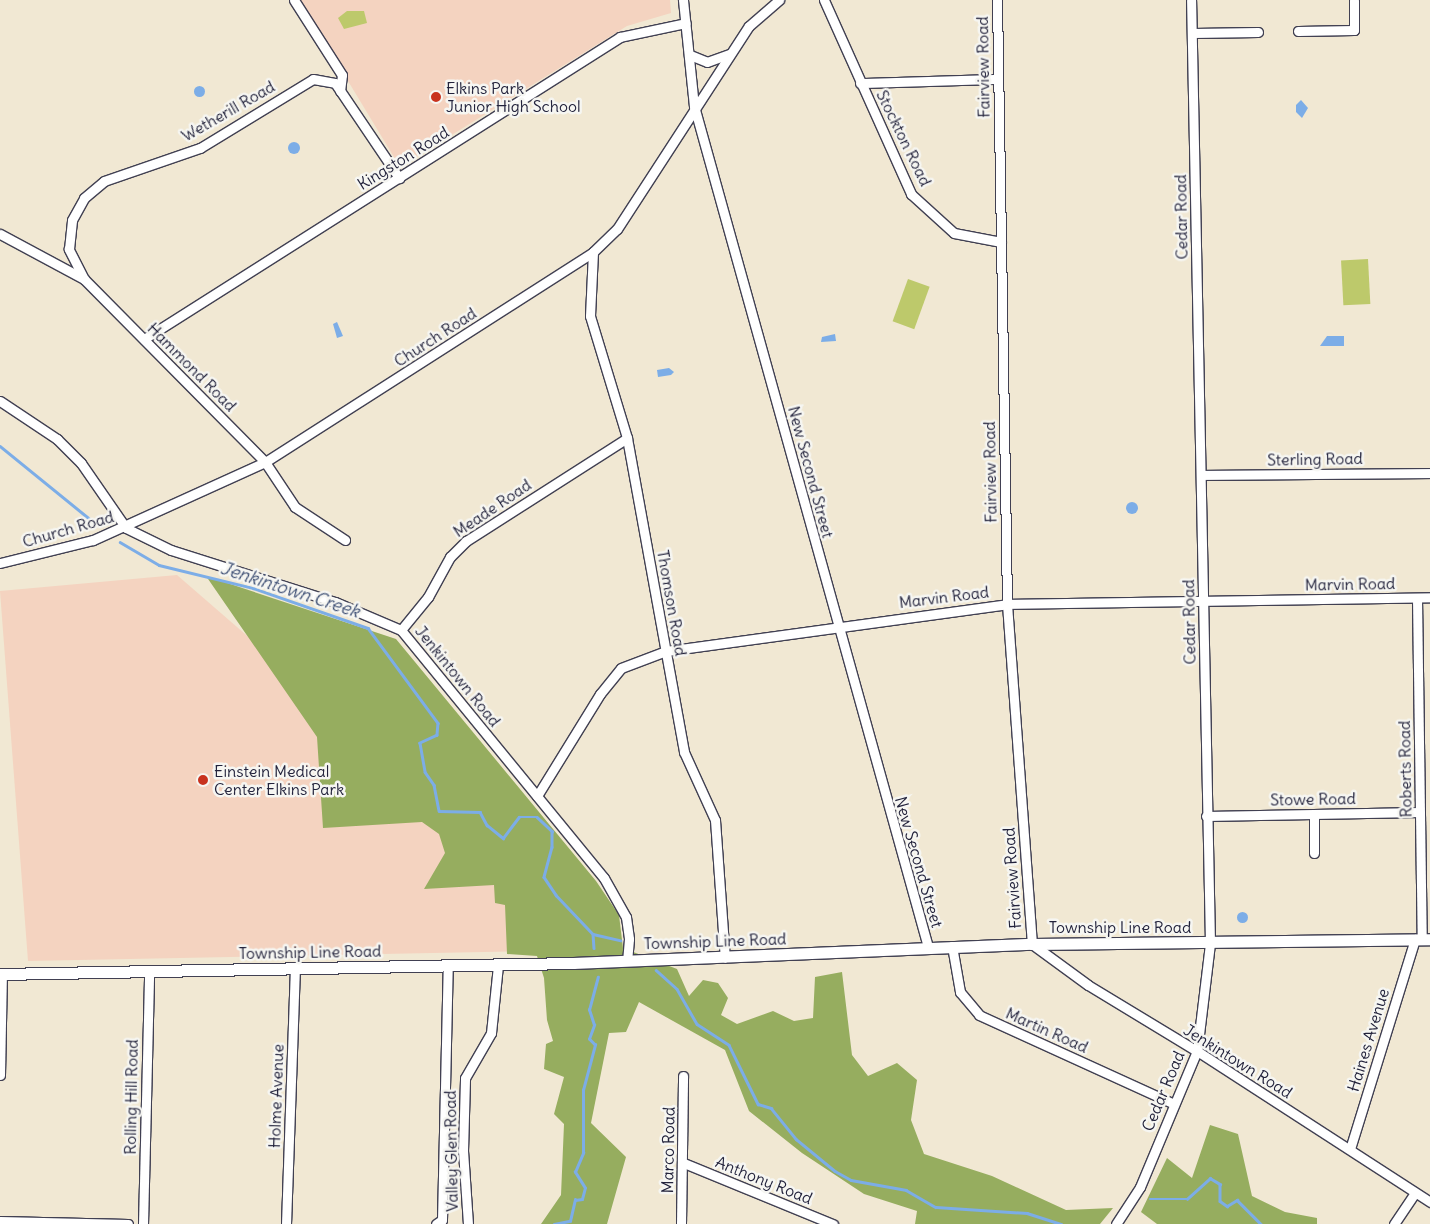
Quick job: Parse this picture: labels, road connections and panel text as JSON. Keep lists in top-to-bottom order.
{
  "streets": {
    "main road": ["Township Line Road"],
    "street": [
      "Fairview Road",
      "Wetherill Road",
      "Stockton Road",
      "Kingston Road",
      "Cedar Road",
      "Church Road",
      "Hammond Road",
      "Sterling Road",
      "New Second Street",
      "Meade Road",
      "Marvin Road",
      "Thomson Road",
      "Jenkintown Road",
      "Roberts Road",
      "Stowe Road",
      "Martin Road",
      "Haines Avenue",
      "Holme Avenue",
      "Rolling Hill Road",
      "Marco Road",
      "Valley Glen Road",
      "Anthony Road"
    ]
  },
  "crossings": [
    ["Fairview Road", "Stockton Road"],
    ["Fairview Road", "Marvin Road"],
    ["Fairview Road", "Jenkintown Road"],
    ["Fairview Road", "Township Line Road"],
    ["Wetherill Road", "Kingston Road"],
    ["Wetherill Road", "Hammond Road"],
    ["Kingston Road", "Hammond Road"],
    ["Kingston Road", "New Second Street"],
    ["Cedar Road", "Sterling Road"],
    ["Cedar Road", "Marvin Road"],
    ["Cedar Road", "Jenkintown Road"],
    ["Cedar Road", "Stowe Road"],
    ["Cedar Road", "Township Line Road"],
    ["Cedar Road", "Martin Road"],
    ["Church Road", "Hammond Road"],
    ["Church Road", "New Second Street"],
    ["Church Road", "Thomson Road"],
    ["Church Road", "Jenkintown Road"],
    ["New Second Street", "Marvin Road"],
    ["New Second Street", "Township Line Road"],
    ["Meade Road", "Thomson Road"],
    ["Meade Road", "Jenkintown Road"],
    ["Marvin Road", "Thomson Road"],
    ["Marvin Road", "Jenkintown Road"],
    ["Marvin Road", "Roberts Road"],
    ["Thomson Road", "Township Line Road"],
    ["Jenkintown Road", "Township Line Road"],
    ["Jenkintown Road", "Haines Avenue"],
    ["Roberts Road", "Stowe Road"],
    ["Roberts Road", "Township Line Road"],
    ["Roberts Road", "Haines Avenue"],
    ["Township Line Road", "Martin Road"],
    ["Township Line Road", "Haines Avenue"],
    ["Township Line Road", "Holme Avenue"],
    ["Township Line Road", "Rolling Hill Road"],
    ["Township Line Road", "Valley Glen Road"],
    ["Marco Road", "Anthony Road"]
  ],
  "water": ["Jenkintown Creek"],
  "places": ["Elkins Park Junior High School", "Einstein Medical Center Elkins Park"]
}
